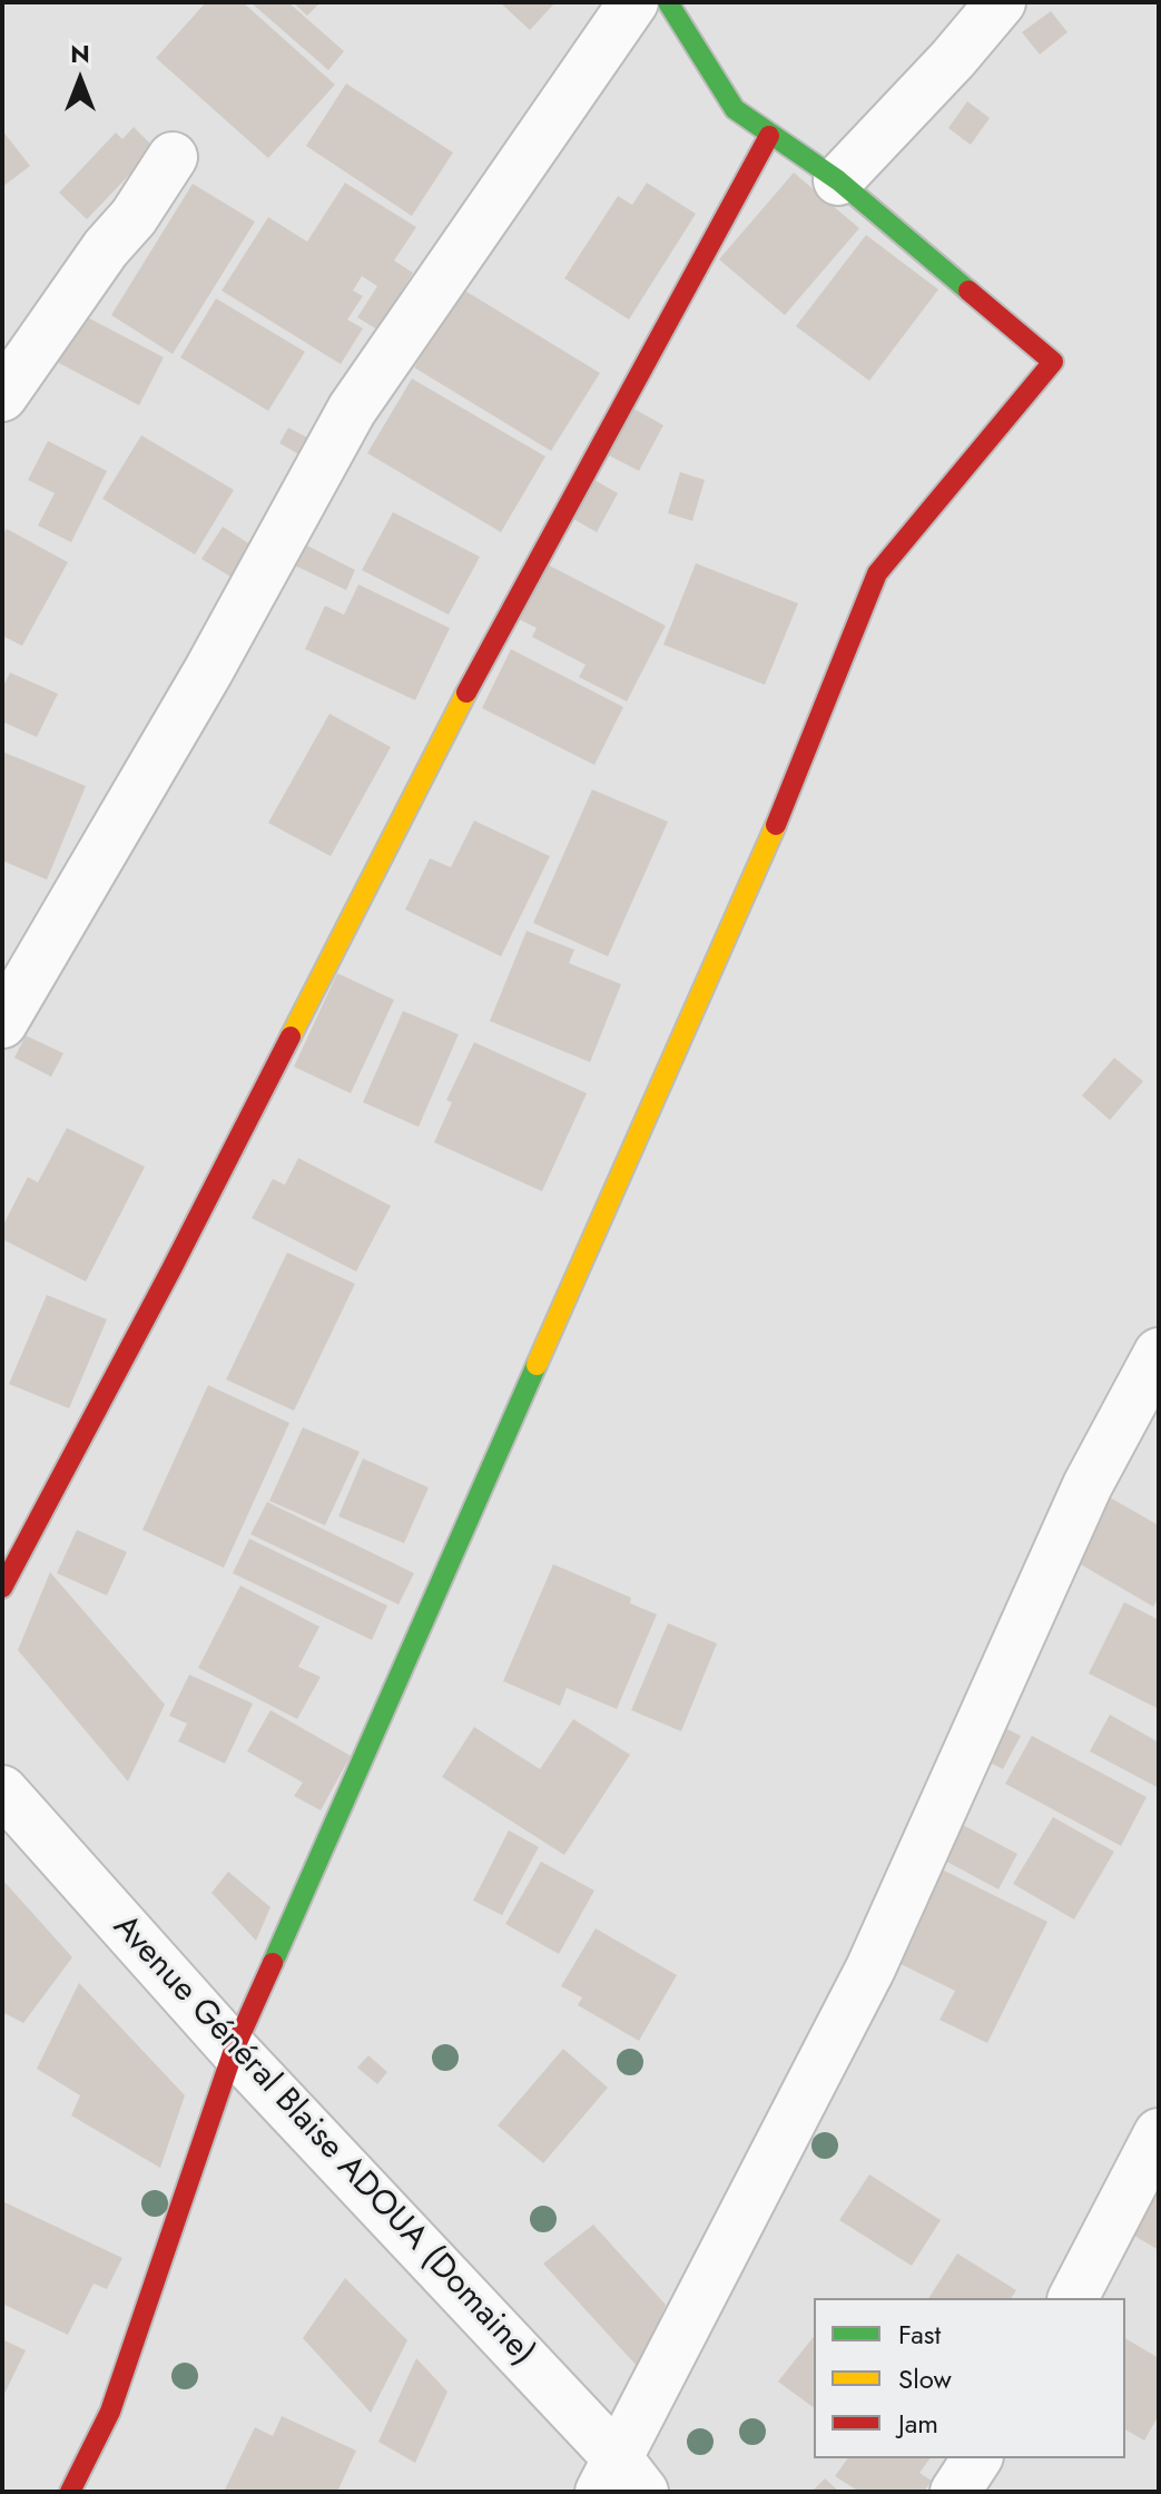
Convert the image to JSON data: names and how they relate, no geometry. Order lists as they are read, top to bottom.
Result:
{
  "streets": {
    "street": ["Avenue Général Blaise ADOUA (Domaine)"]
  },
  "legend": ["Fast", "Slow", "Jam"],
  "north": "top"
}
